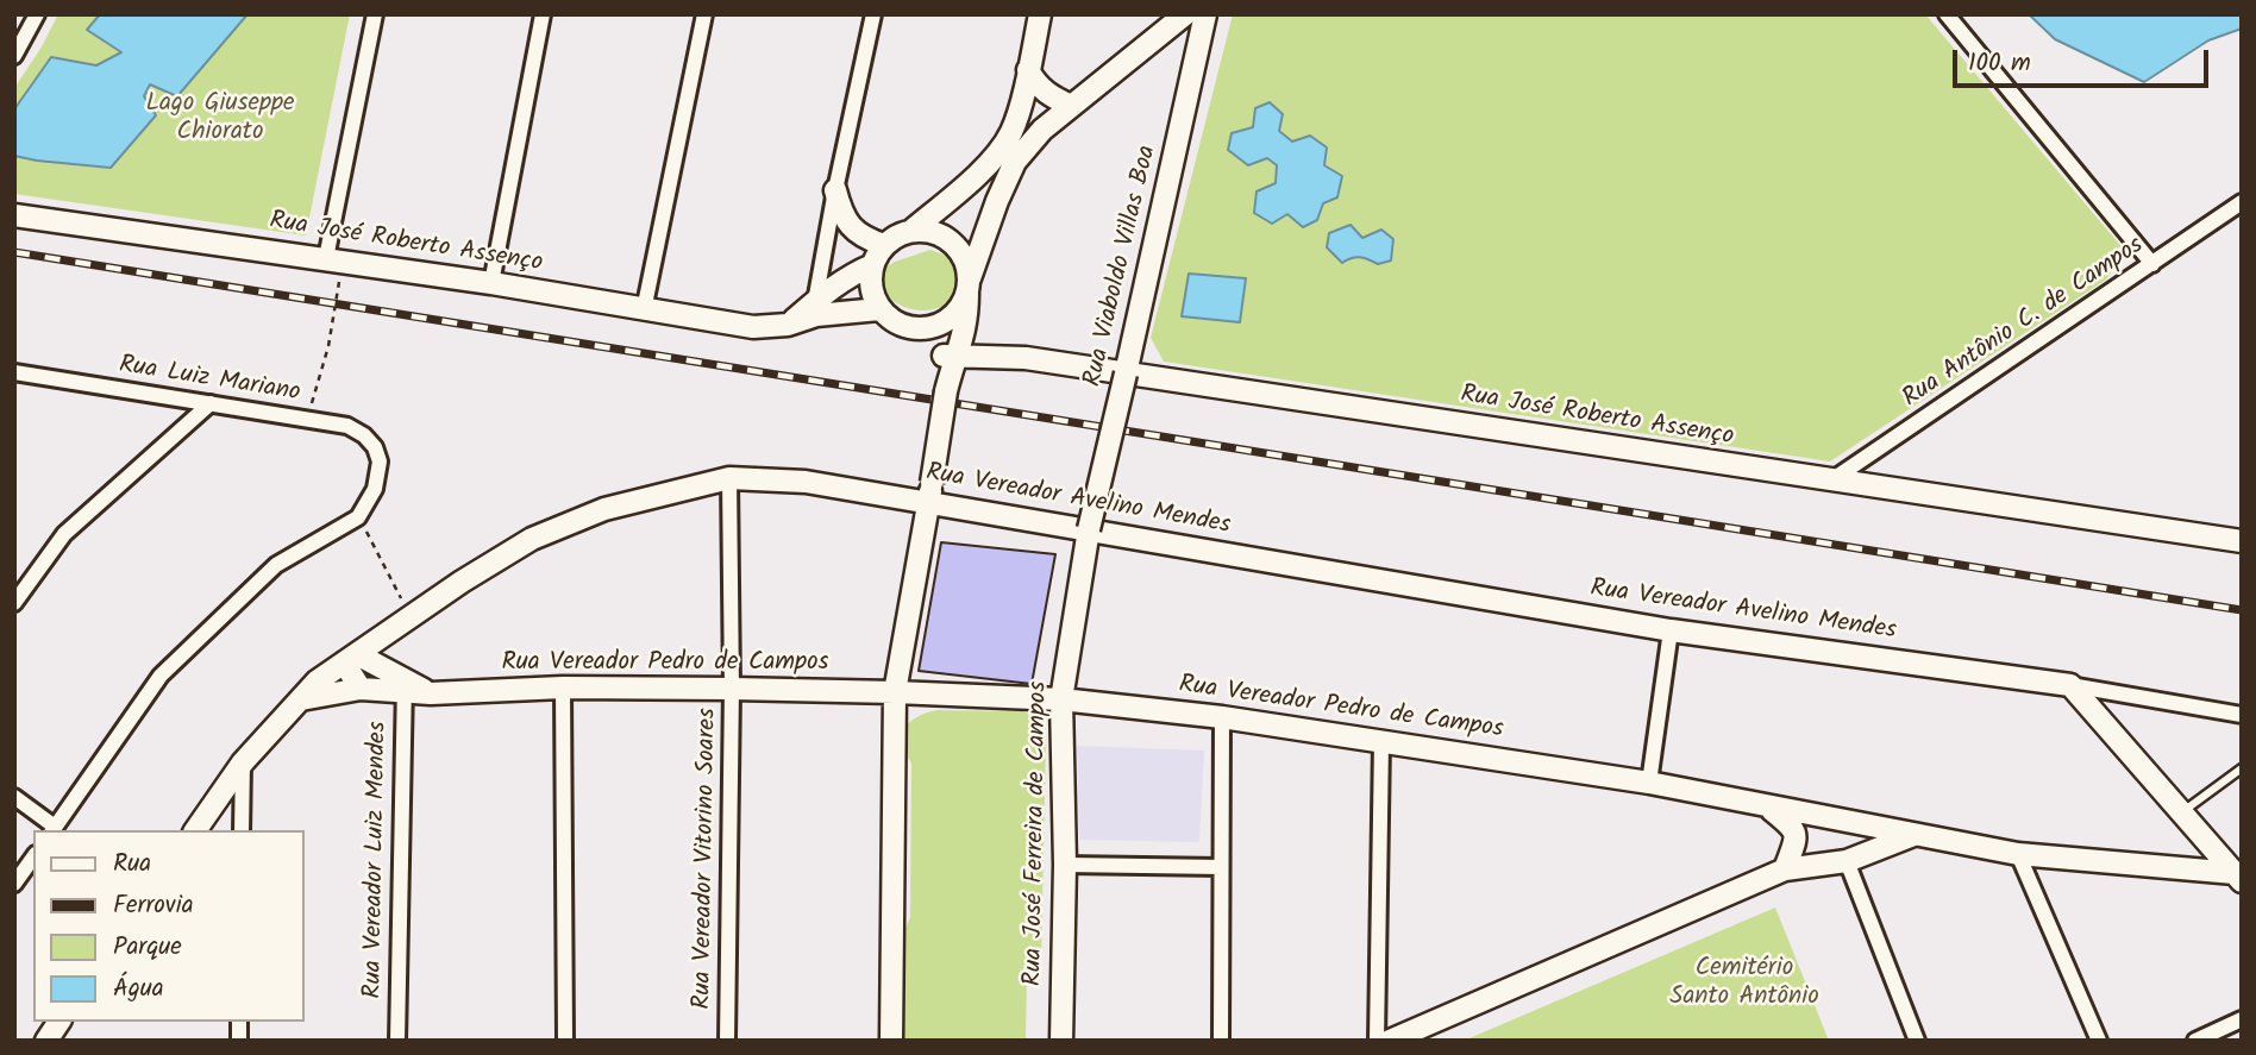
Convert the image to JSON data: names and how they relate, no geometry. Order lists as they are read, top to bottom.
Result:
{
  "streets": {
    "main road": [
      "Rua José Roberto Assenço",
      "Rua Viaboldo Villas Boa",
      "Rua Vereador Avelino Mendes",
      "Rua Vereador Pedro de Campos",
      "Rua José Ferreira de Campos"
    ],
    "street": [
      "Rua Antônio C. de Campos",
      "Rua Luiz Mariano",
      "Rua Vereador Vitorino Soares",
      "Rua Vereador Luiz Mendes"
    ]
  },
  "crossings": [
    ["Rua José Roberto Assenço", "Rua Viaboldo Villas Boa"],
    ["Rua José Roberto Assenço", "Rua Antônio C. de Campos"],
    ["Rua Viaboldo Villas Boa", "Rua Vereador Avelino Mendes"],
    ["Rua Viaboldo Villas Boa", "Rua José Ferreira de Campos"],
    ["Rua Vereador Avelino Mendes", "Rua Vereador Pedro de Campos"],
    ["Rua Vereador Avelino Mendes", "Rua José Ferreira de Campos"],
    ["Rua Vereador Avelino Mendes", "Rua Vereador Vitorino Soares"],
    ["Rua Vereador Pedro de Campos", "Rua José Ferreira de Campos"],
    ["Rua Vereador Pedro de Campos", "Rua Vereador Vitorino Soares"],
    ["Rua Vereador Pedro de Campos", "Rua Vereador Luiz Mendes"]
  ],
  "parks": ["Lago Giuseppe Chiorato", "Cemitério Santo Antônio"],
  "legend": [
    "Rua",
    "Ferrovia",
    "Parque",
    "Água"
  ],
  "scale_bar": "100 m"
}
